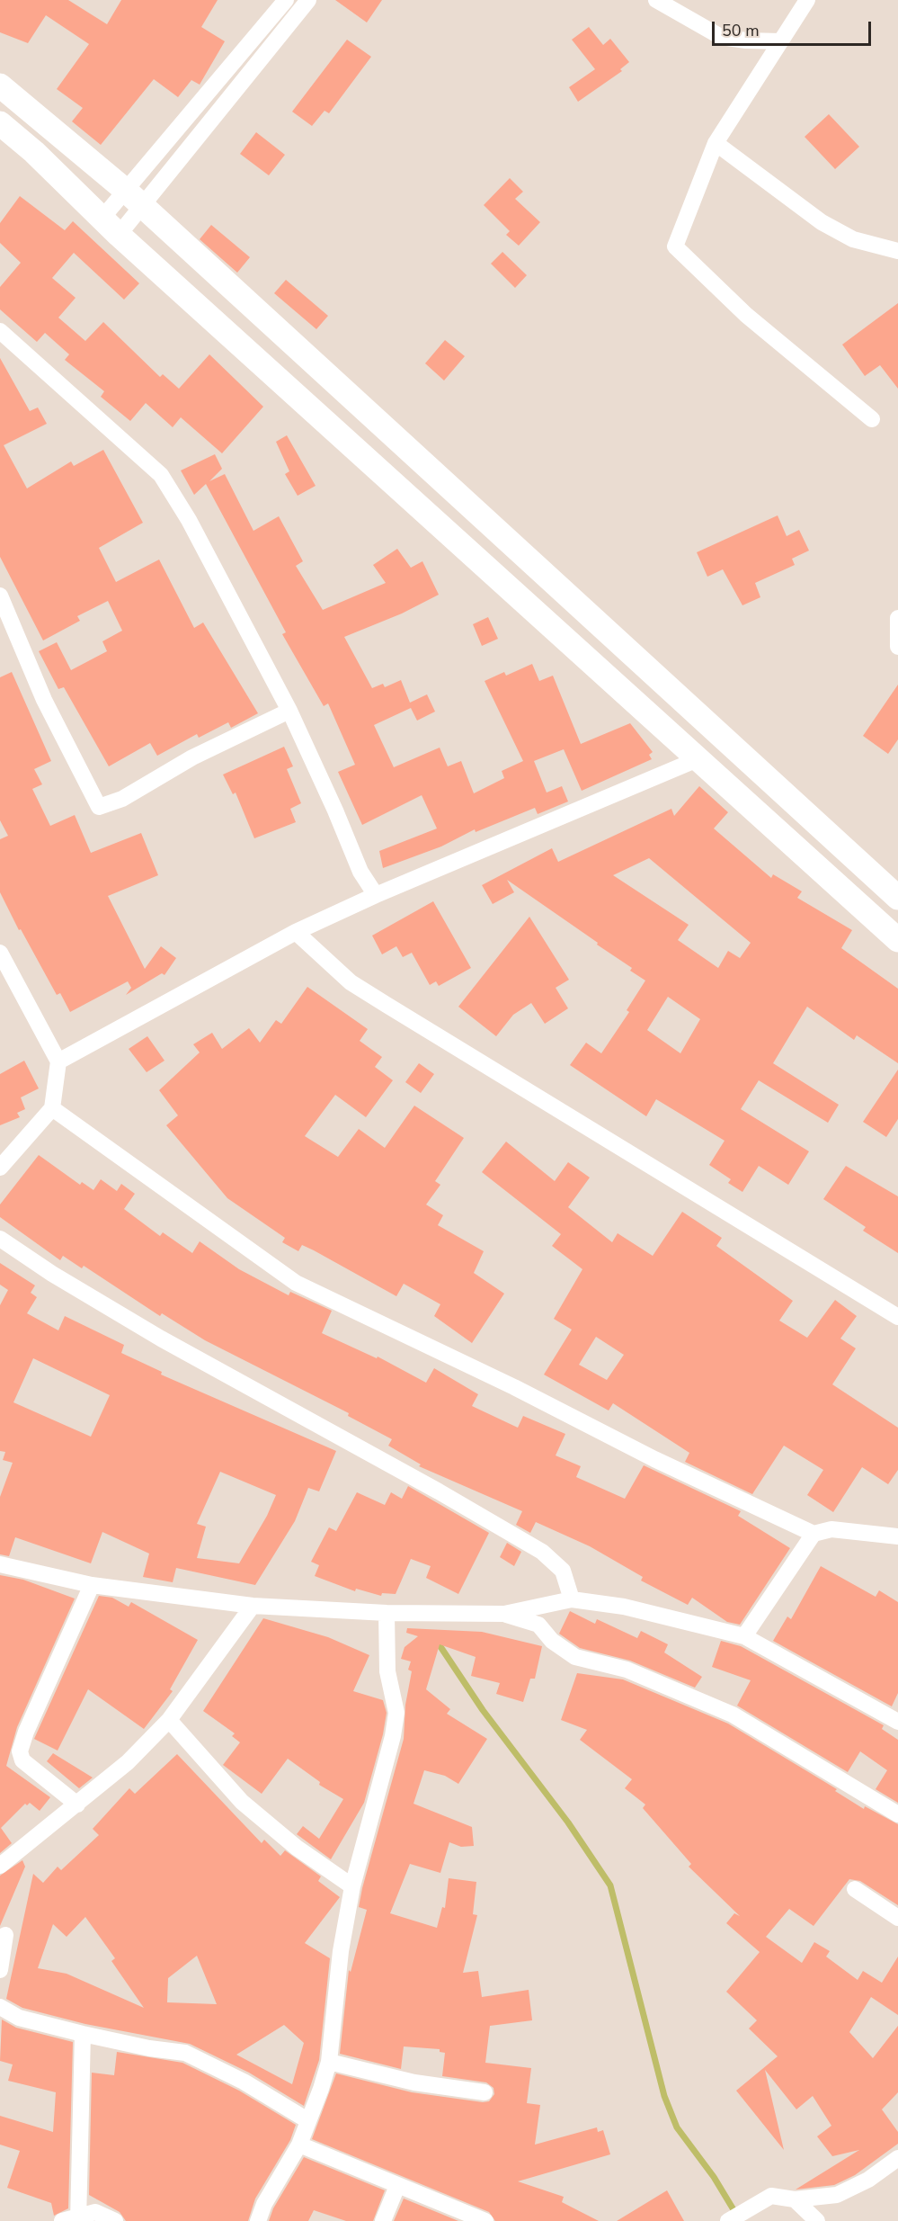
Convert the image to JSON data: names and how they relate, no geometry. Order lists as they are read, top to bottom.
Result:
{
  "scale_bar": "50 m"
}
